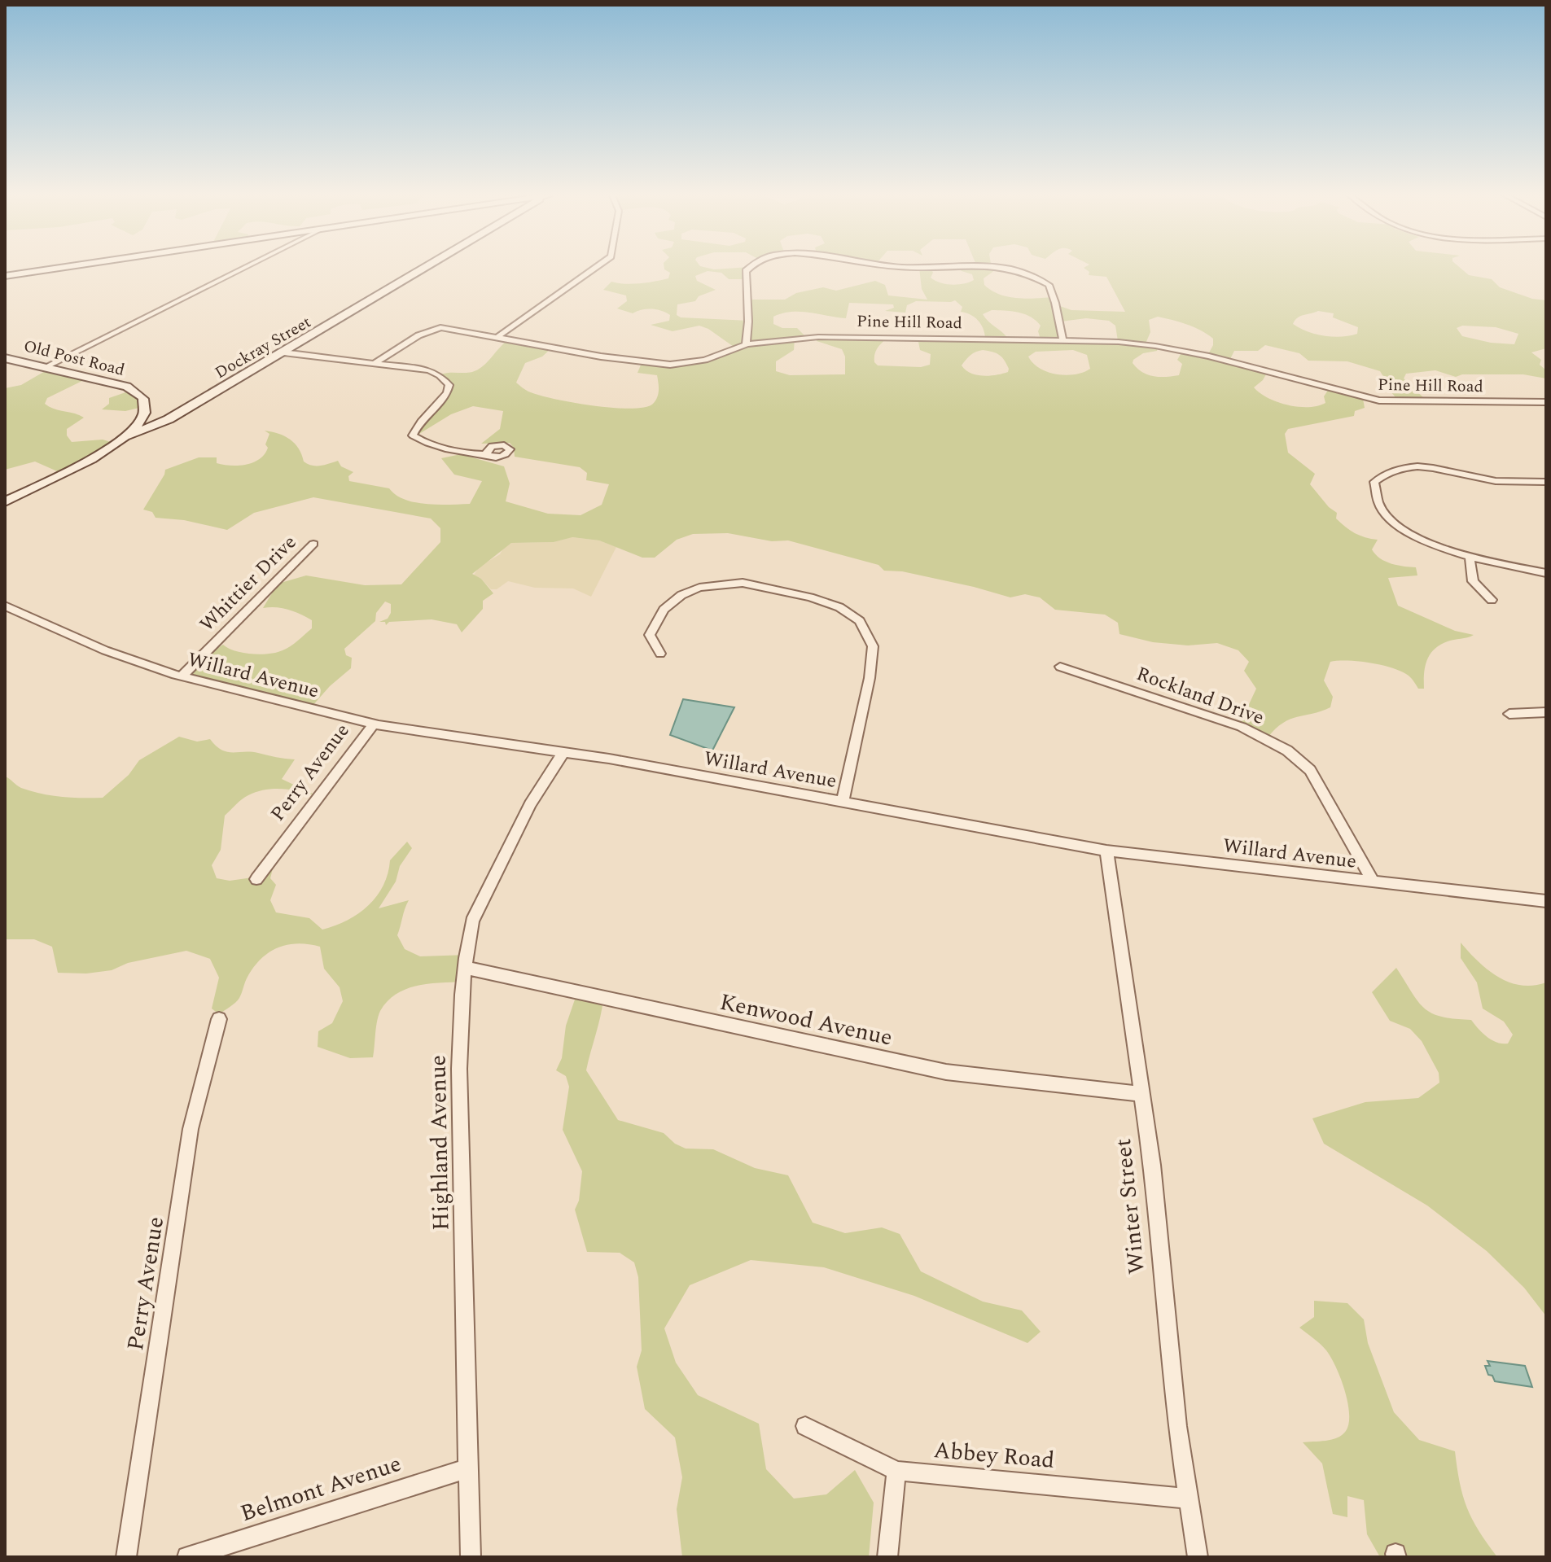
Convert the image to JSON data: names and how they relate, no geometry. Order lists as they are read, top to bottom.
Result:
{
  "streets": {
    "street": [
      "Pine Hill Road",
      "Dockray Street",
      "Old Post Road",
      "Whittier Drive",
      "Willard Avenue",
      "Rockland Drive",
      "Perry Avenue",
      "Kenwood Avenue",
      "Highland Avenue",
      "Winter Street",
      "Abbey Road",
      "Belmont Avenue"
    ]
  },
  "crossings": [
    ["Dockray Street", "Old Post Road"],
    ["Whittier Drive", "Willard Avenue"],
    ["Willard Avenue", "Rockland Drive"],
    ["Willard Avenue", "Perry Avenue"],
    ["Willard Avenue", "Highland Avenue"],
    ["Willard Avenue", "Winter Street"],
    ["Kenwood Avenue", "Highland Avenue"],
    ["Kenwood Avenue", "Winter Street"],
    ["Highland Avenue", "Belmont Avenue"],
    ["Winter Street", "Abbey Road"]
  ]
}
